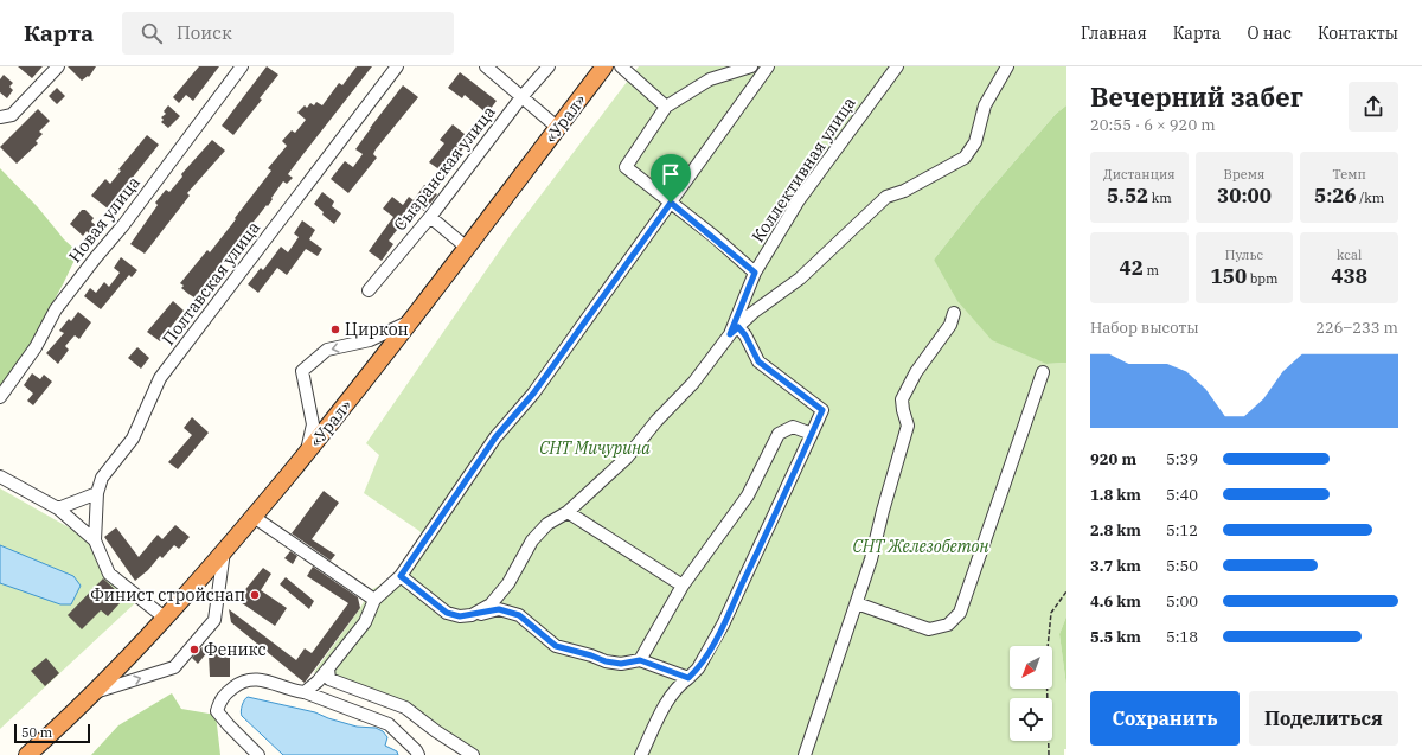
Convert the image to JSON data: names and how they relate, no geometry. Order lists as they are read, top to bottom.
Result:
{
  "streets": {
    "highway": ["«Урал»"],
    "street": [
      "Сызранская улица",
      "Коллективная улица",
      "Новая улица",
      "Полтавская улица"
    ]
  },
  "parks": ["СНТ Мичурина", "СНТ Железобетон"],
  "places": ["Циркон", "Финист стройснап", "Феникс"],
  "scale_bar": "50 m",
  "north": "bottom left",
  "page": {
    "header": "Карта",
    "search": "Поиск",
    "nav": [
      "Главная",
      "Карта",
      "О нас",
      "Контакты"
    ],
    "heading": ["Вечерний забег", "20:55 · 6 × 920 m"],
    "stats": [
      ["Дистанция", "5.52 km"],
      ["Время", "30:00"],
      ["Темп", "5:26 /km"],
      ["42 m"],
      ["Пульс", "150 bpm"],
      ["kcal", "438"]
    ],
    "chart": ["Набор высоты", "226–233 m"],
    "list": [
      {
        "name": "920 m",
        "note": "5:39"
      },
      {
        "name": "1.8 km",
        "note": "5:40"
      },
      {
        "name": "2.8 km",
        "note": "5:12"
      },
      {
        "name": "3.7 km",
        "note": "5:50"
      },
      {
        "name": "4.6 km",
        "note": "5:00"
      },
      {
        "name": "5.5 km",
        "note": "5:18"
      }
    ],
    "buttons": ["Сохранить", "Поделиться"],
    "scale": "50 m"
  }
}
